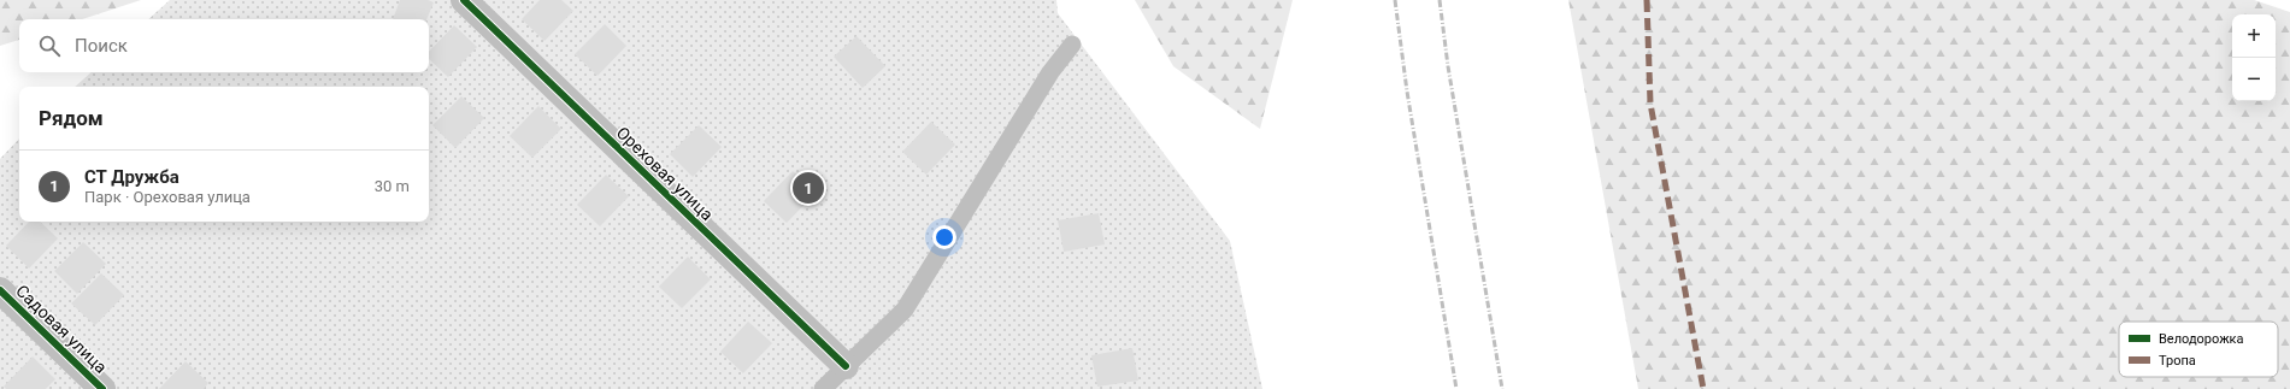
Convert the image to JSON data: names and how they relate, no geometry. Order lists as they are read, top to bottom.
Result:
{
  "streets": {
    "street": ["Ореховая улица", "Садовая улица"]
  },
  "legend": ["Велодорожка", "Тропа"],
  "page": {
    "map_buttons": ["+", "−"],
    "search": "Поиск",
    "heading": "Рядом",
    "list": [
      {
        "mark": "1",
        "name": "СТ Дружба",
        "note": "Парк · Ореховая улица",
        "value": "30 m"
      }
    ],
    "pins": "1"
  }
}
